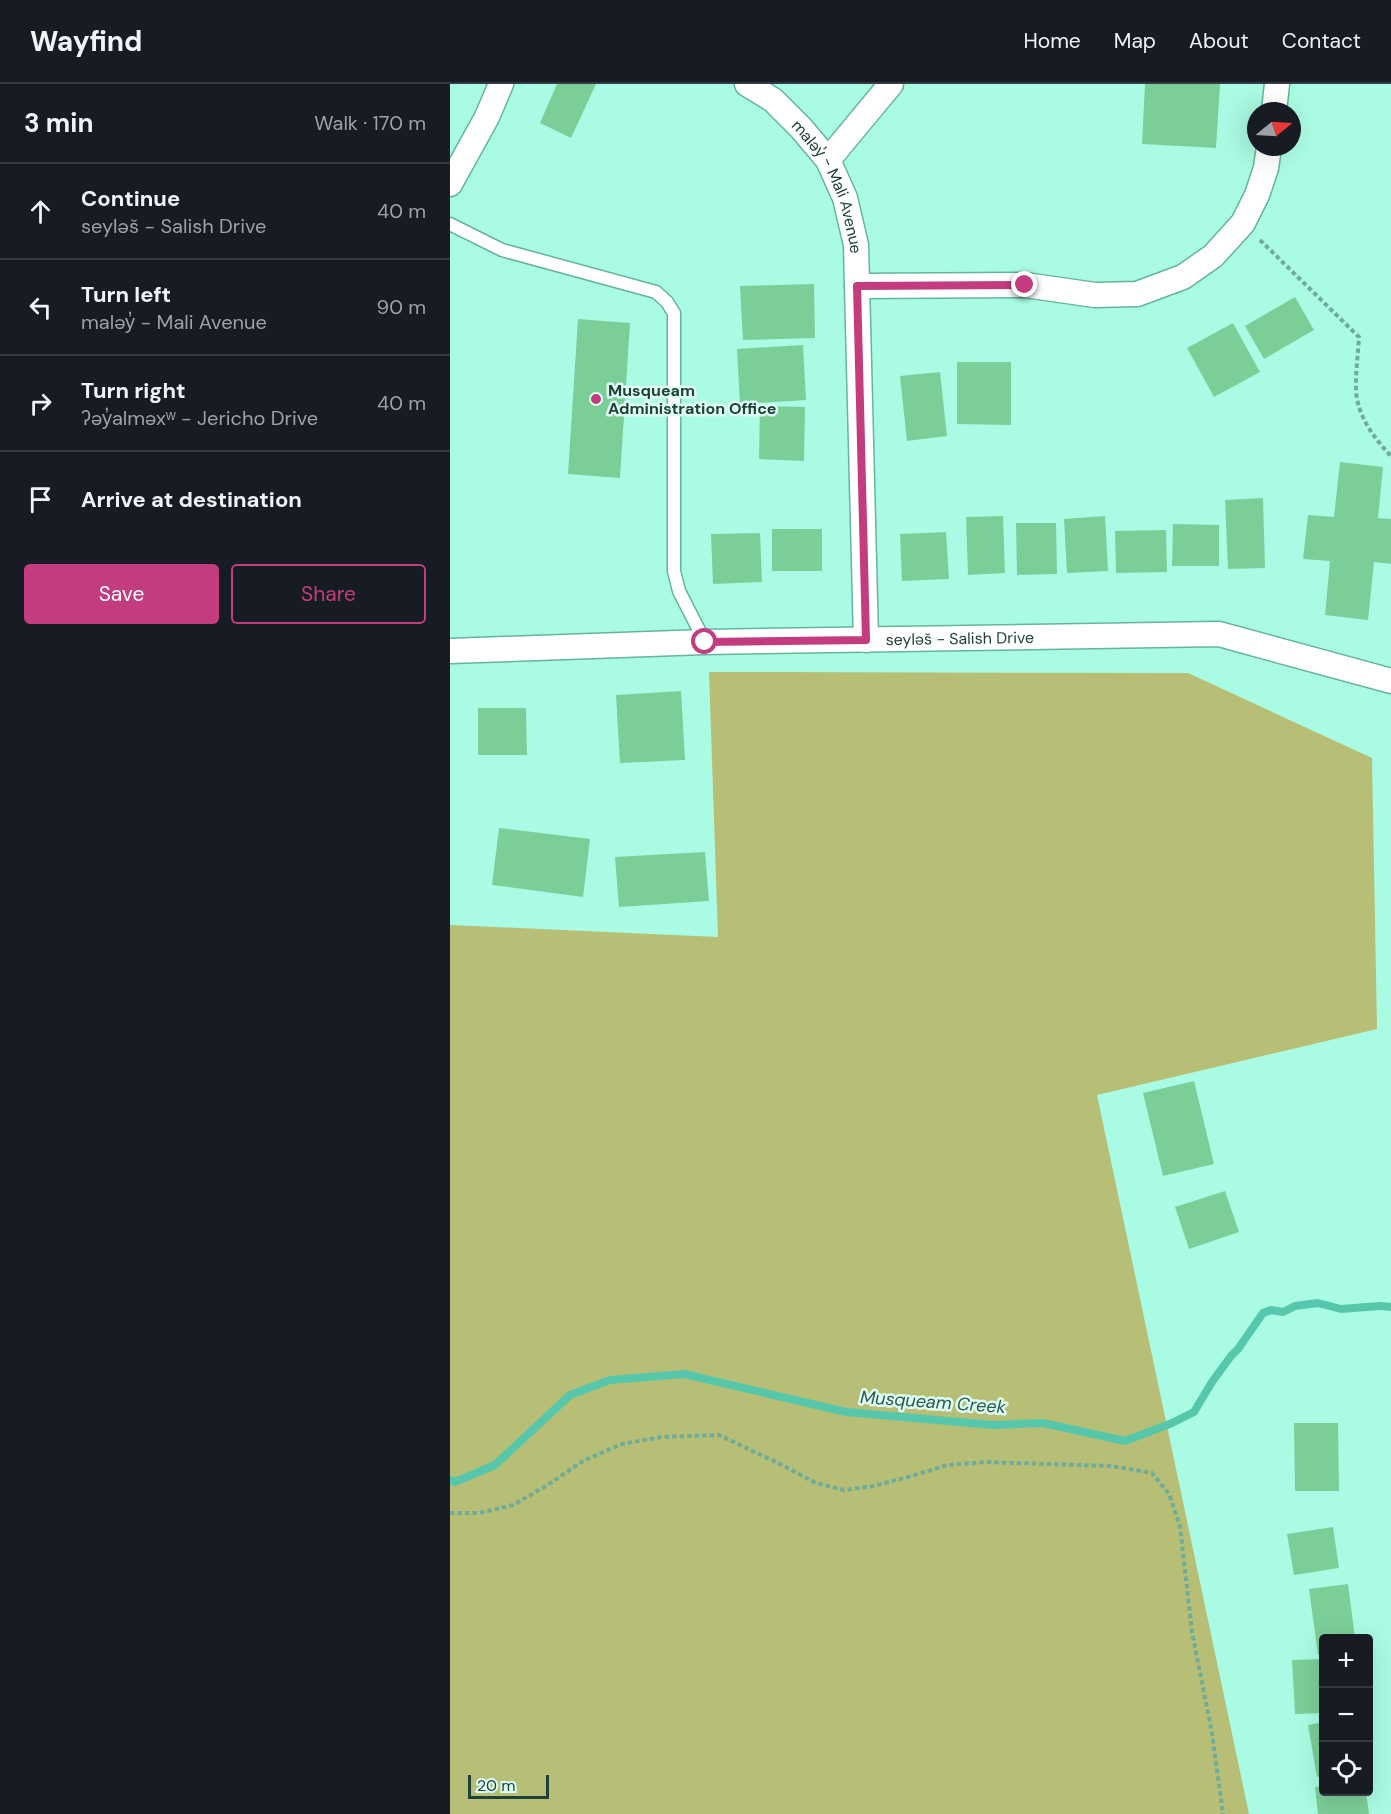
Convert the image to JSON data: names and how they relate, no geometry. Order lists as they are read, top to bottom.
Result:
{
  "streets": {
    "street": ["maləy̓ - Mali Avenue", "seyləš - Salish Drive"]
  },
  "crossings": [
    ["maləy̓ - Mali Avenue", "seyləš - Salish Drive"]
  ],
  "water": ["Musqueam Creek"],
  "places": ["Musqueam Administration Office"],
  "scale_bar": "20 m",
  "north": "right",
  "page": {
    "header": "Wayfind",
    "nav": [
      "Home",
      "Map",
      "About",
      "Contact"
    ],
    "heading": ["3 min", "Walk · 170 m"],
    "list": [
      ["Continue", "seyləš - Salish Drive", "40 m"],
      ["Turn left", "maləy̓ - Mali Avenue", "90 m"],
      ["Turn right", "ʔəy̓alməxʷ - Jericho Drive", "40 m"],
      "Arrive at destination"
    ],
    "buttons": ["Save", "Share"],
    "map_buttons": ["+", "−"],
    "scale": "20 m"
  }
}
